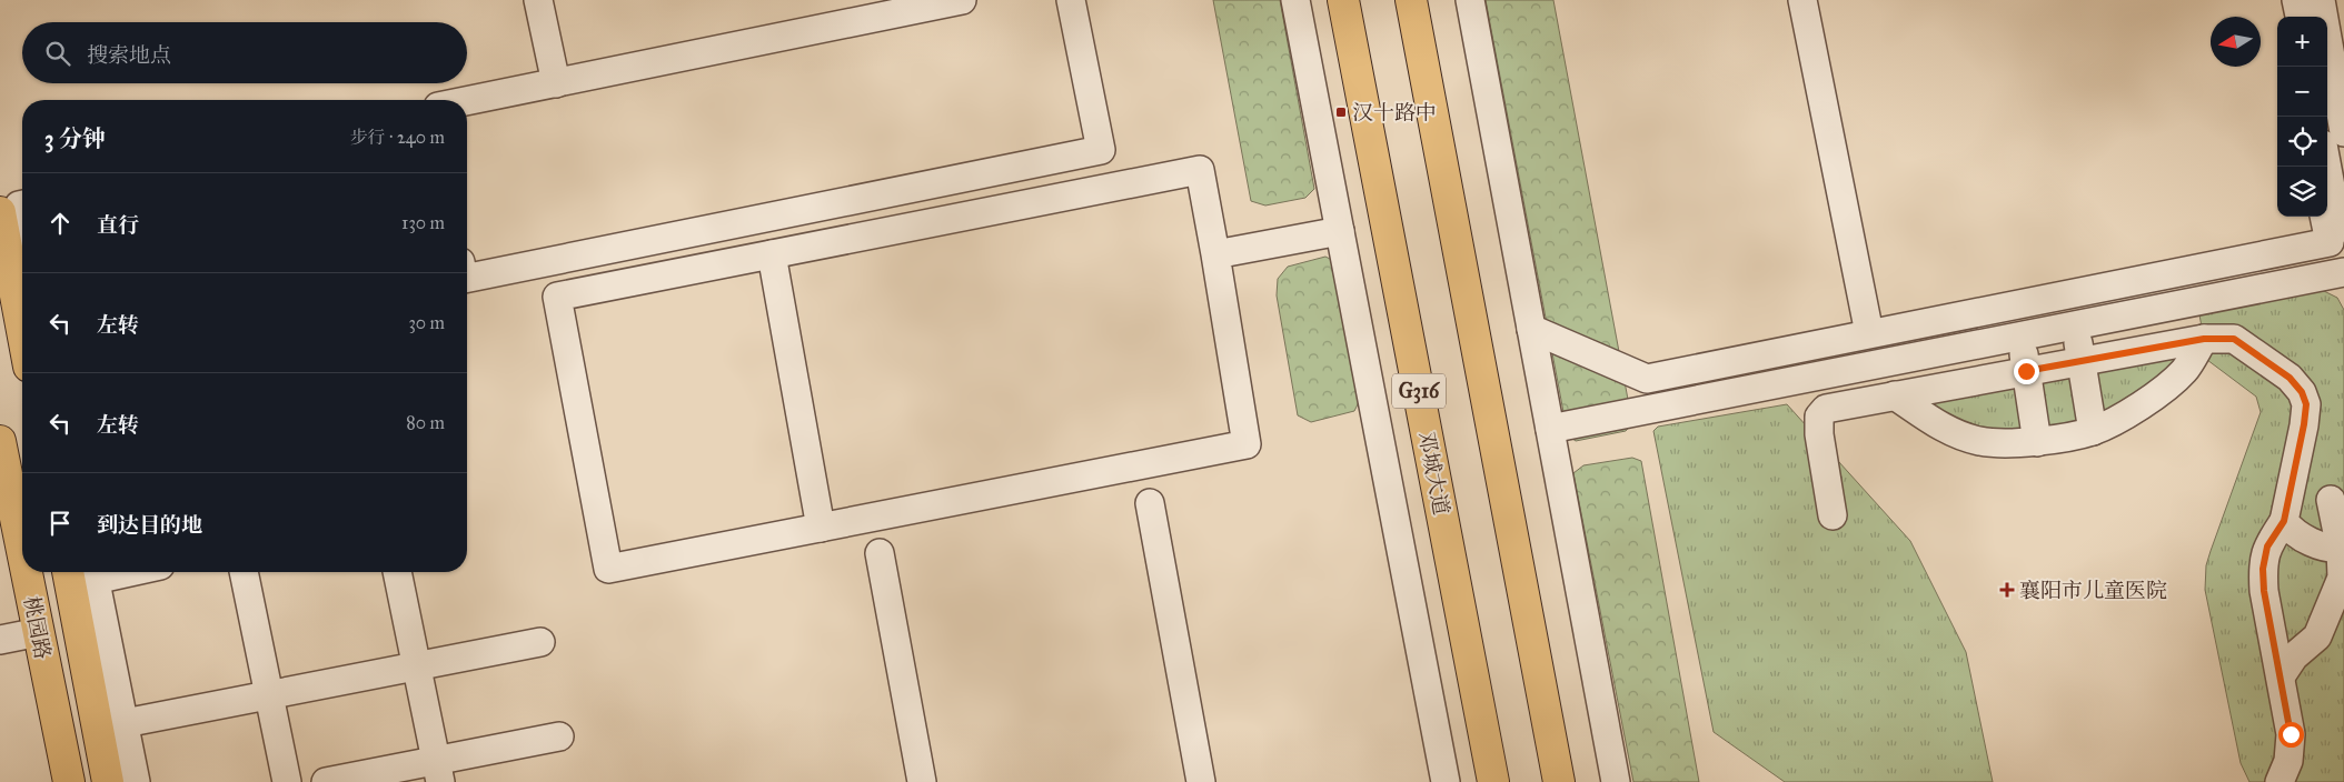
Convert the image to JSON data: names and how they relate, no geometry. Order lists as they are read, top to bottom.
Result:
{
  "streets": {
    "main road": ["G316", "邓城大道", "桃园路"]
  },
  "places": {
    "transit": ["汉十路中"],
    "health": ["襄阳市儿童医院"]
  },
  "north": "left",
  "page": {
    "map_buttons": ["+", "−"],
    "search": "搜索地点",
    "heading": ["3 分钟", "步行 · 240 m"],
    "list": [
      ["直行", "130 m"],
      ["左转", "30 m"],
      ["左转", "80 m"],
      "到达目的地"
    ]
  }
}
